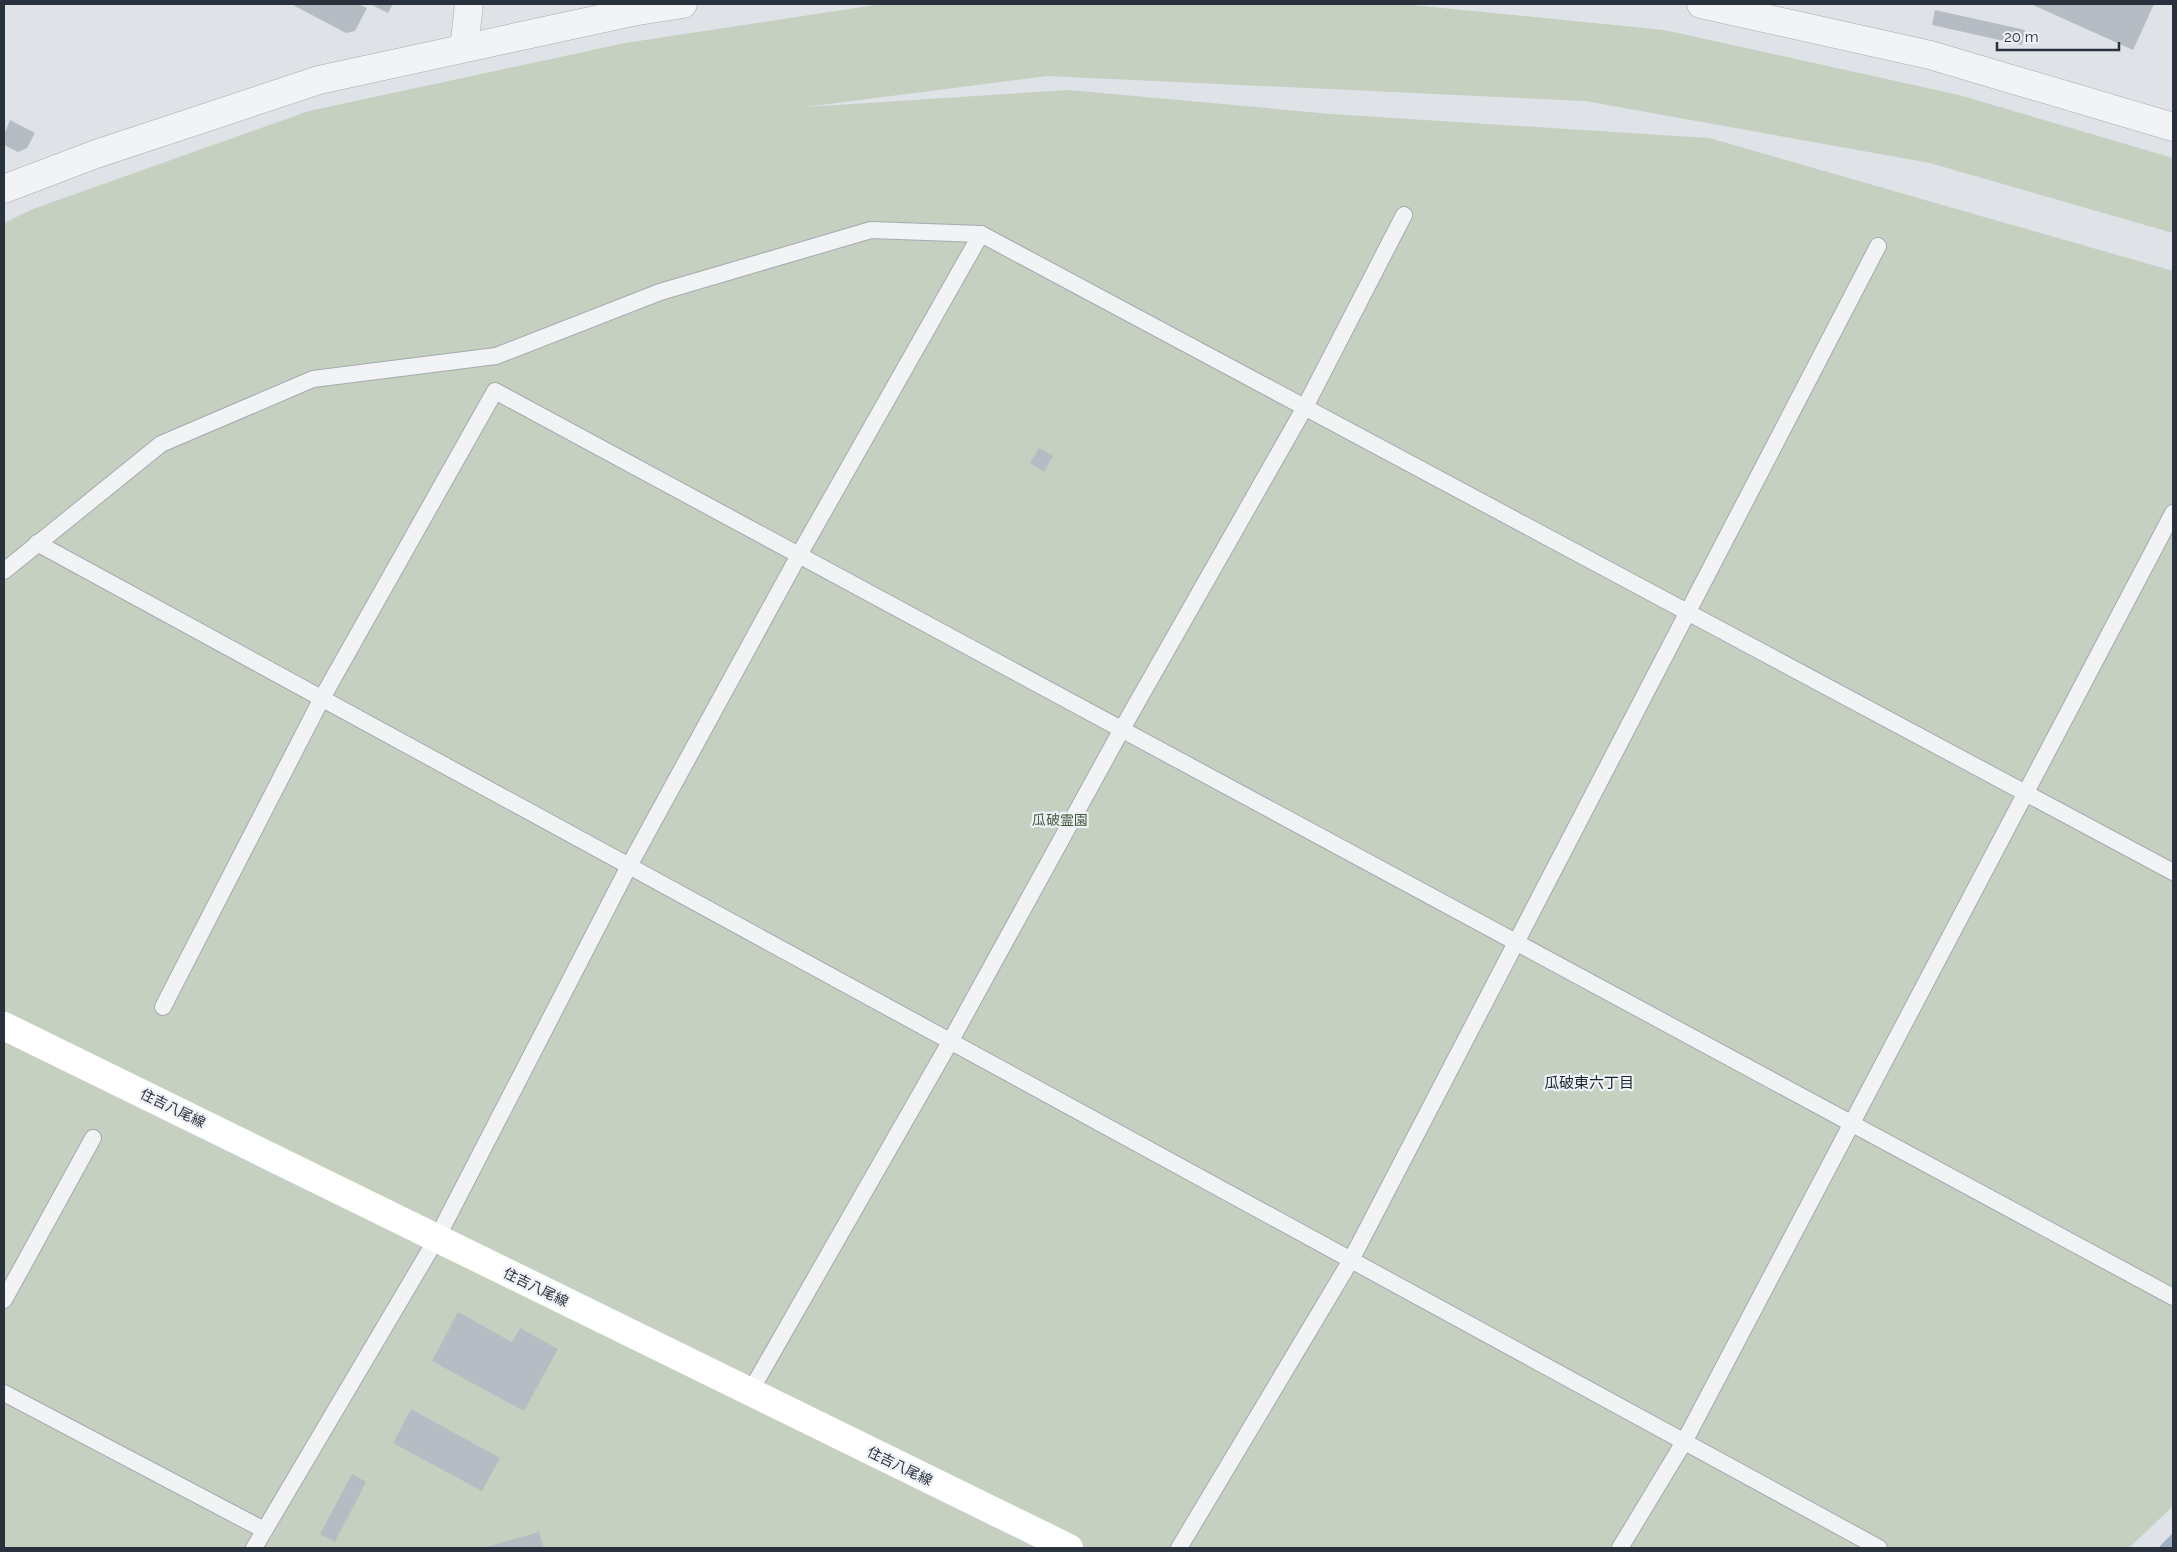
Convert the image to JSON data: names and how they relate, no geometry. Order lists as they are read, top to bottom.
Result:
{
  "streets": {
    "main road": ["住吉八尾線"]
  },
  "districts": ["瓜破東六丁目"],
  "parks": ["瓜破霊園"],
  "scale_bar": "20 m"
}
